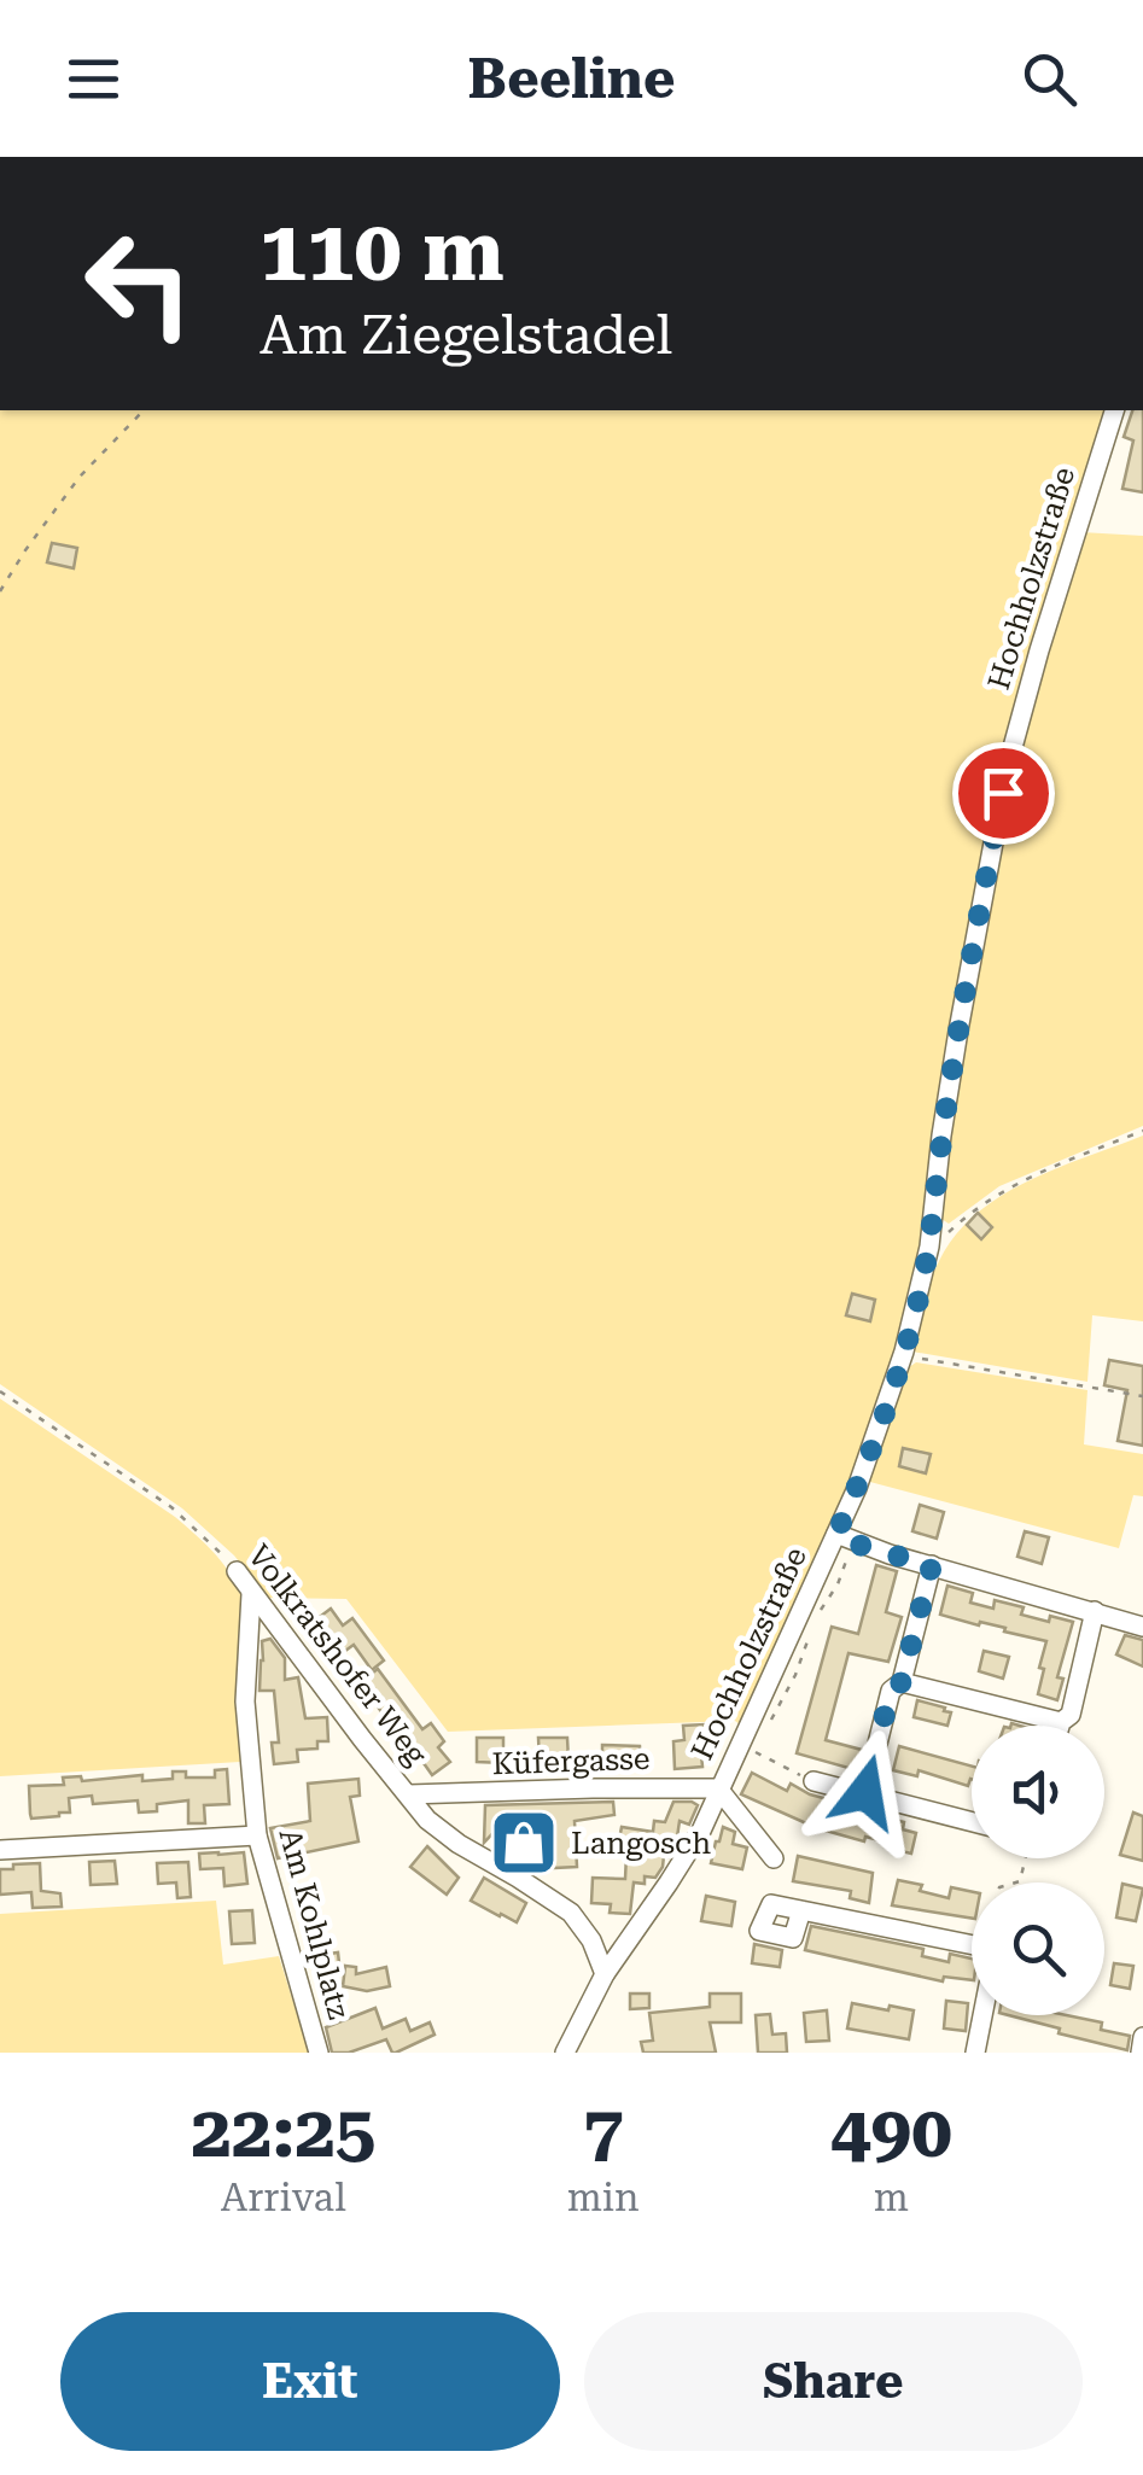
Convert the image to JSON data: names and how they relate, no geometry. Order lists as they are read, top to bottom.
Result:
{
  "streets": {
    "street": [
      "Hochholzstraße",
      "Volkratshofer Weg",
      "Küfergasse",
      "Am Kohlplatz"
    ]
  },
  "crossings": [
    ["Hochholzstraße", "Volkratshofer Weg"],
    ["Hochholzstraße", "Küfergasse"],
    ["Volkratshofer Weg", "Küfergasse"],
    ["Volkratshofer Weg", "Am Kohlplatz"]
  ],
  "places": {
    "shop": ["Langosch"]
  },
  "page": {
    "header": "Beeline",
    "turn": ["110 m", "Am Ziegelstadel"],
    "eta": [
      "22:25",
      "Arrival",
      "7",
      "min",
      "490",
      "m"
    ],
    "buttons": ["Exit", "Share"]
  }
}
